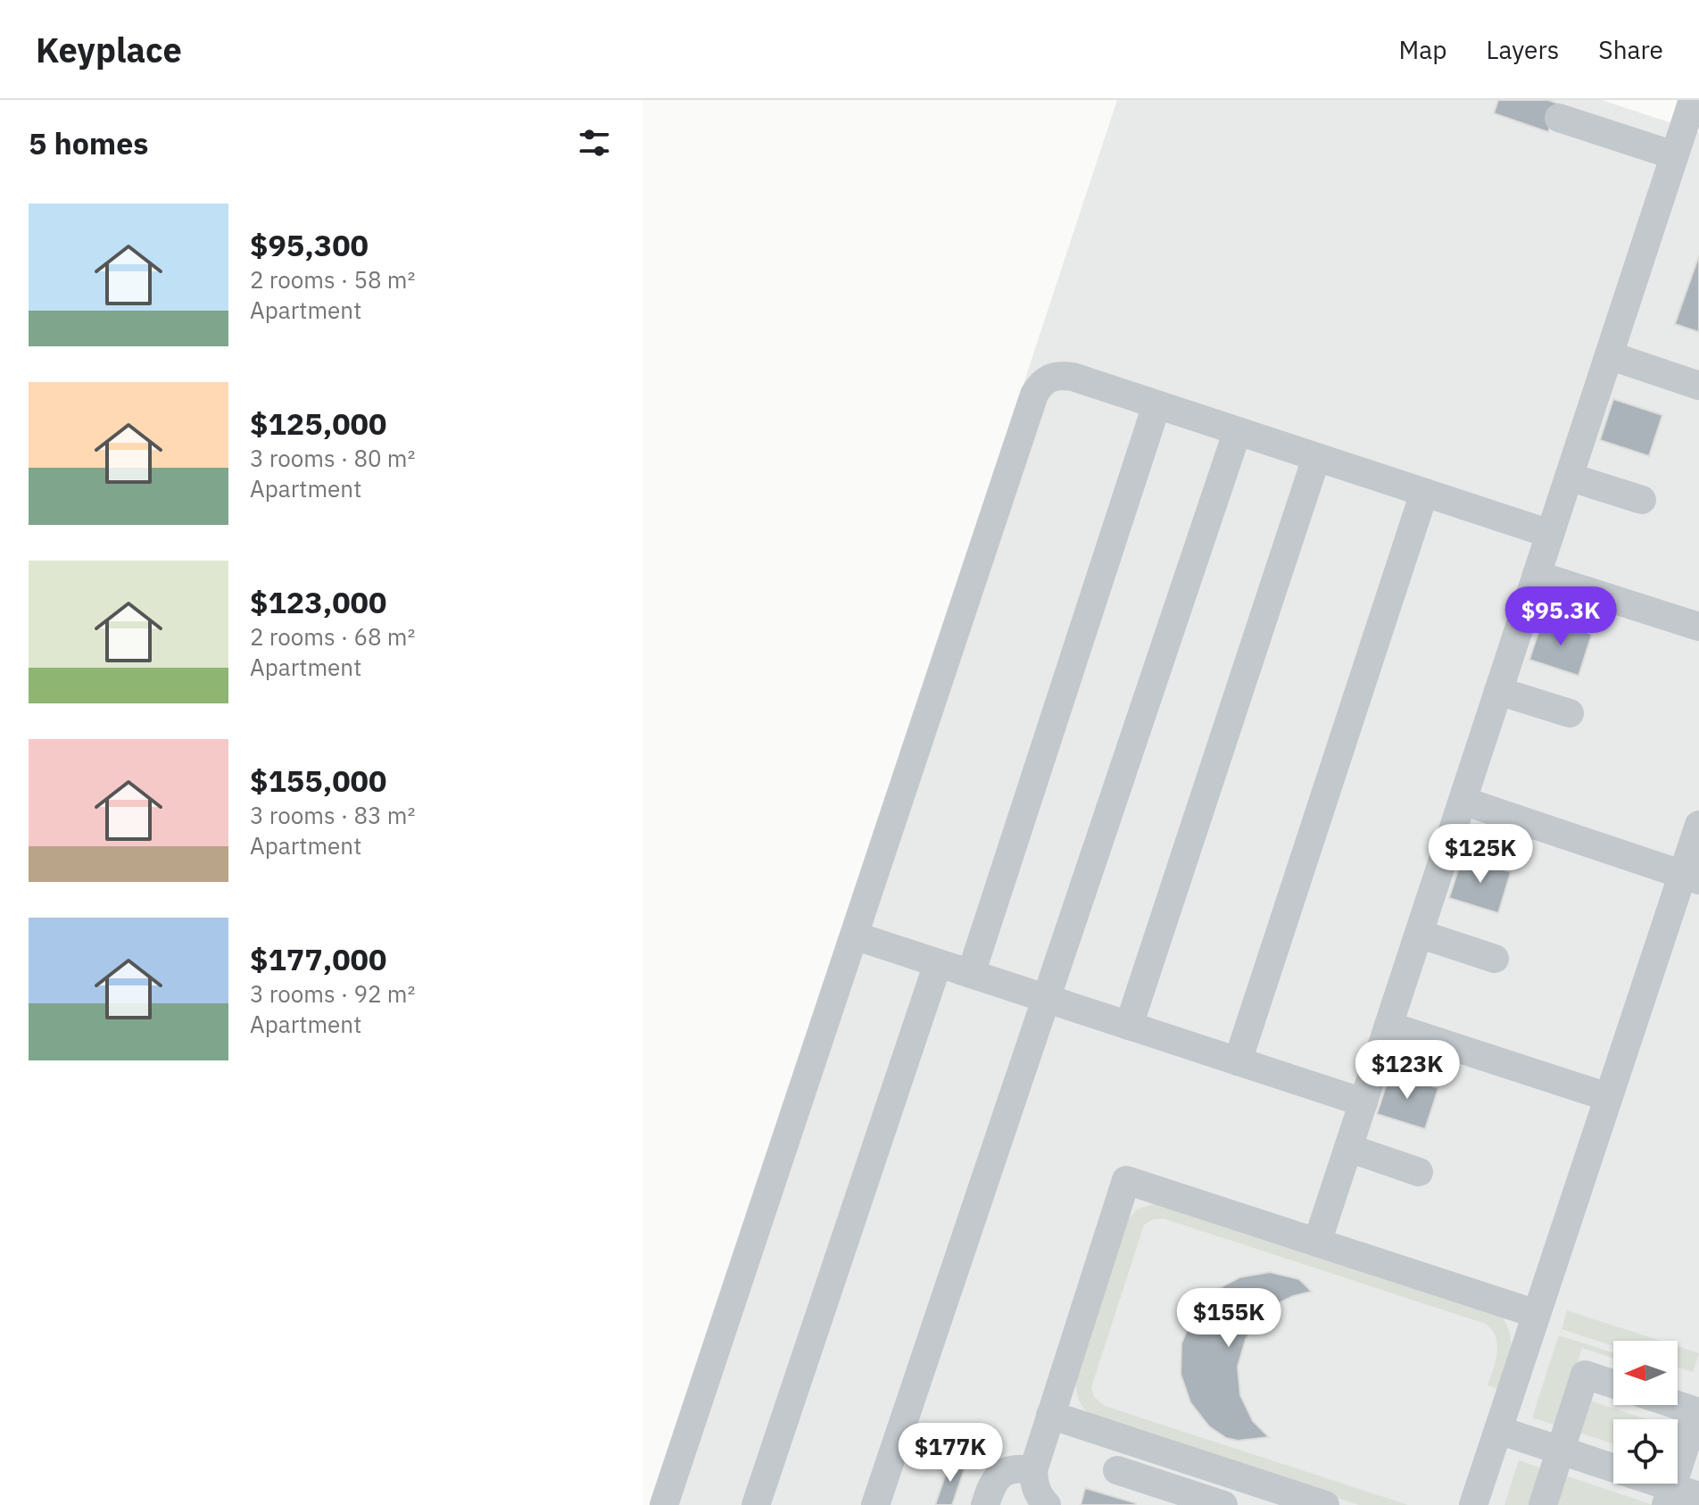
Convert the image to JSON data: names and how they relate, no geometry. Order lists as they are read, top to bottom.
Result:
{
  "north": "left",
  "page": {
    "header": "Keyplace",
    "nav": ["Map", "Layers", "Share"],
    "heading": "5 homes",
    "list": [
      {
        "name": "$95,300",
        "note": "2 rooms · 58 m² · Apartment"
      },
      {
        "name": "$125,000",
        "note": "3 rooms · 80 m² · Apartment"
      },
      {
        "name": "$123,000",
        "note": "2 rooms · 68 m² · Apartment"
      },
      {
        "name": "$155,000",
        "note": "3 rooms · 83 m² · Apartment"
      },
      {
        "name": "$177,000",
        "note": "3 rooms · 92 m² · Apartment"
      }
    ],
    "price": [
      "$95.3K",
      "$125K",
      "$123K",
      "$155K",
      "$177K"
    ]
  }
}
